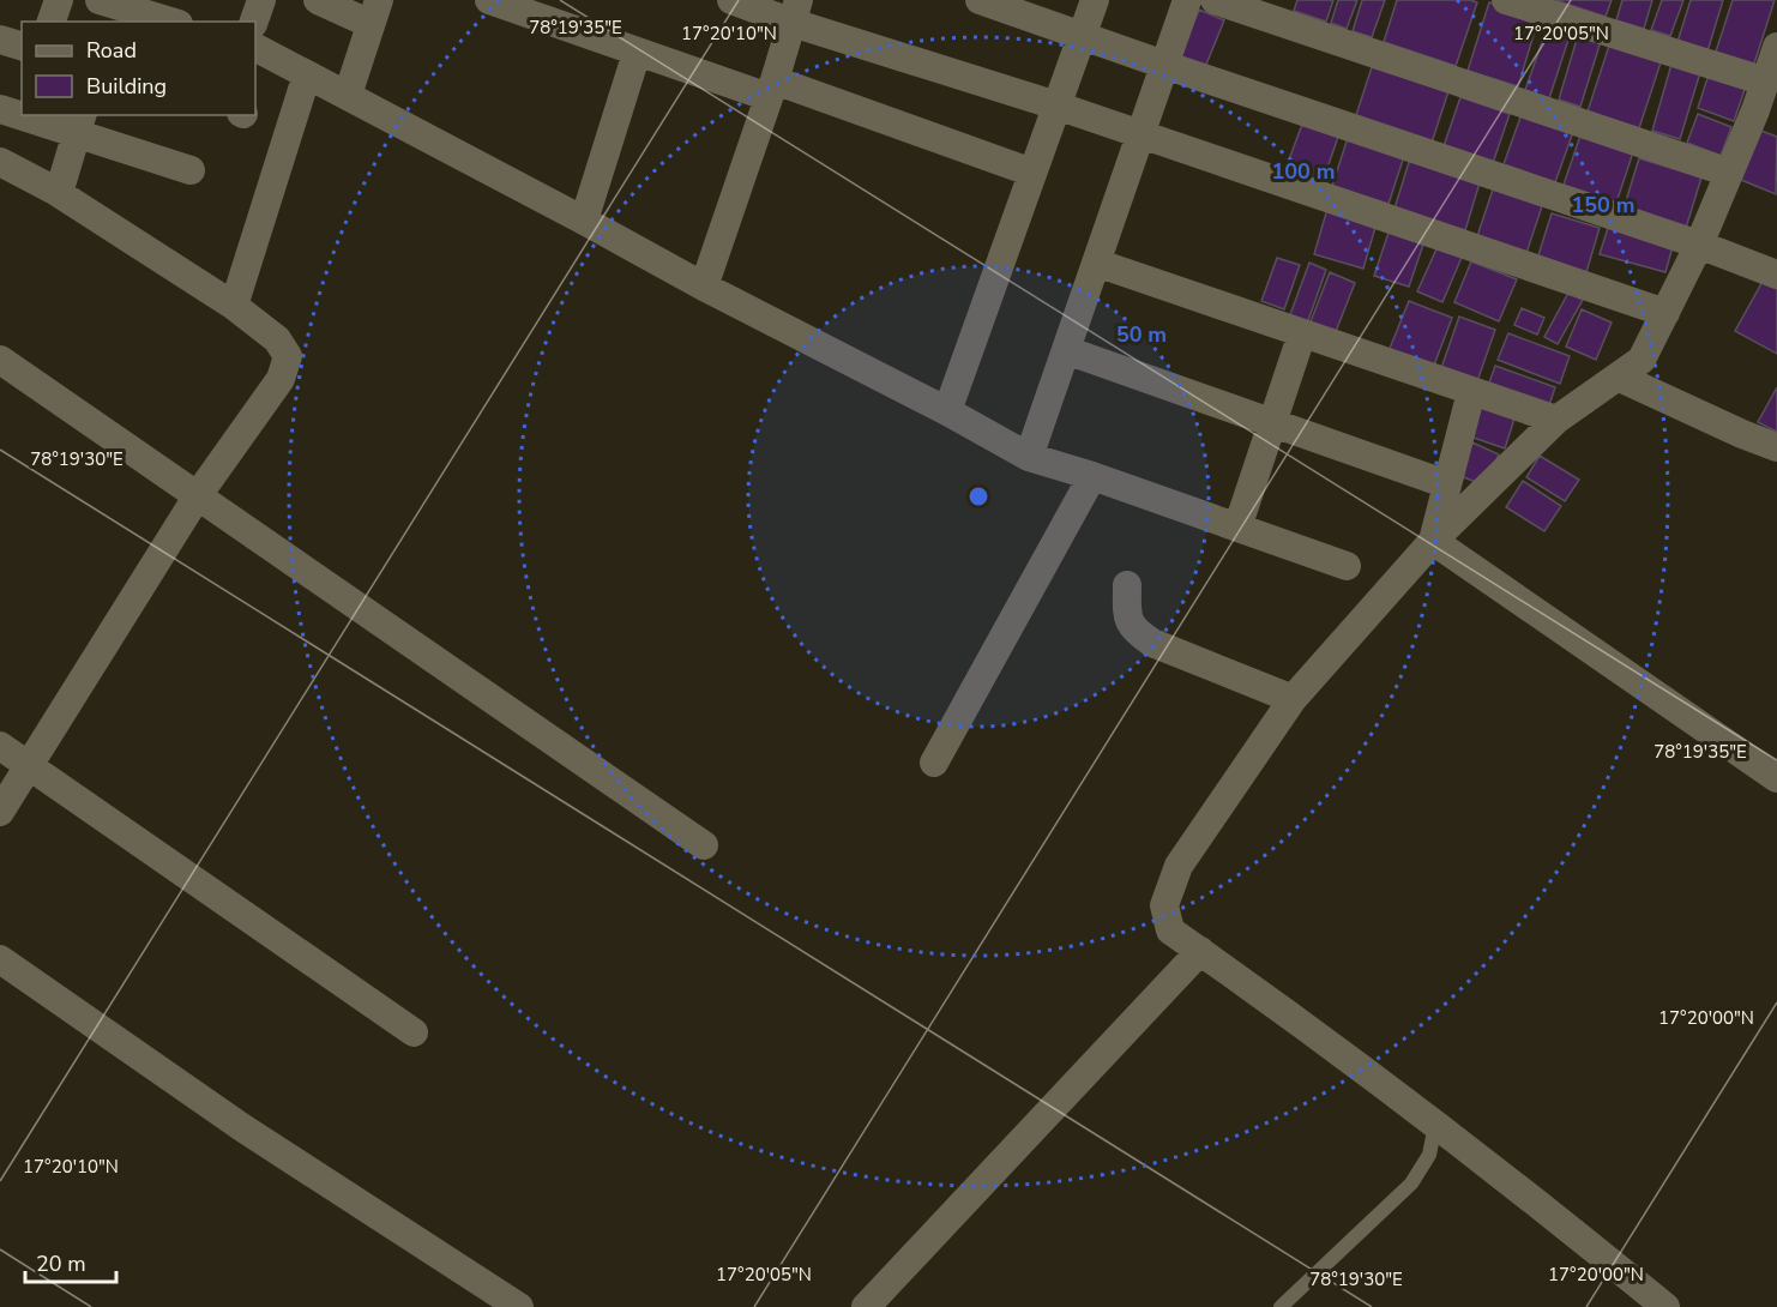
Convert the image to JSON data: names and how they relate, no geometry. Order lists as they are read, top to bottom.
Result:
{
  "legend": ["Road", "Building"],
  "scale_bar": "20 m",
  "coordinates": [
    "78°19'35\"E",
    "17°20'10\"N",
    "17°20'05\"N",
    "78°19'30\"E",
    "17°20'00\"N"
  ],
  "rings": ["100 m", "150 m", "50 m"]
}
